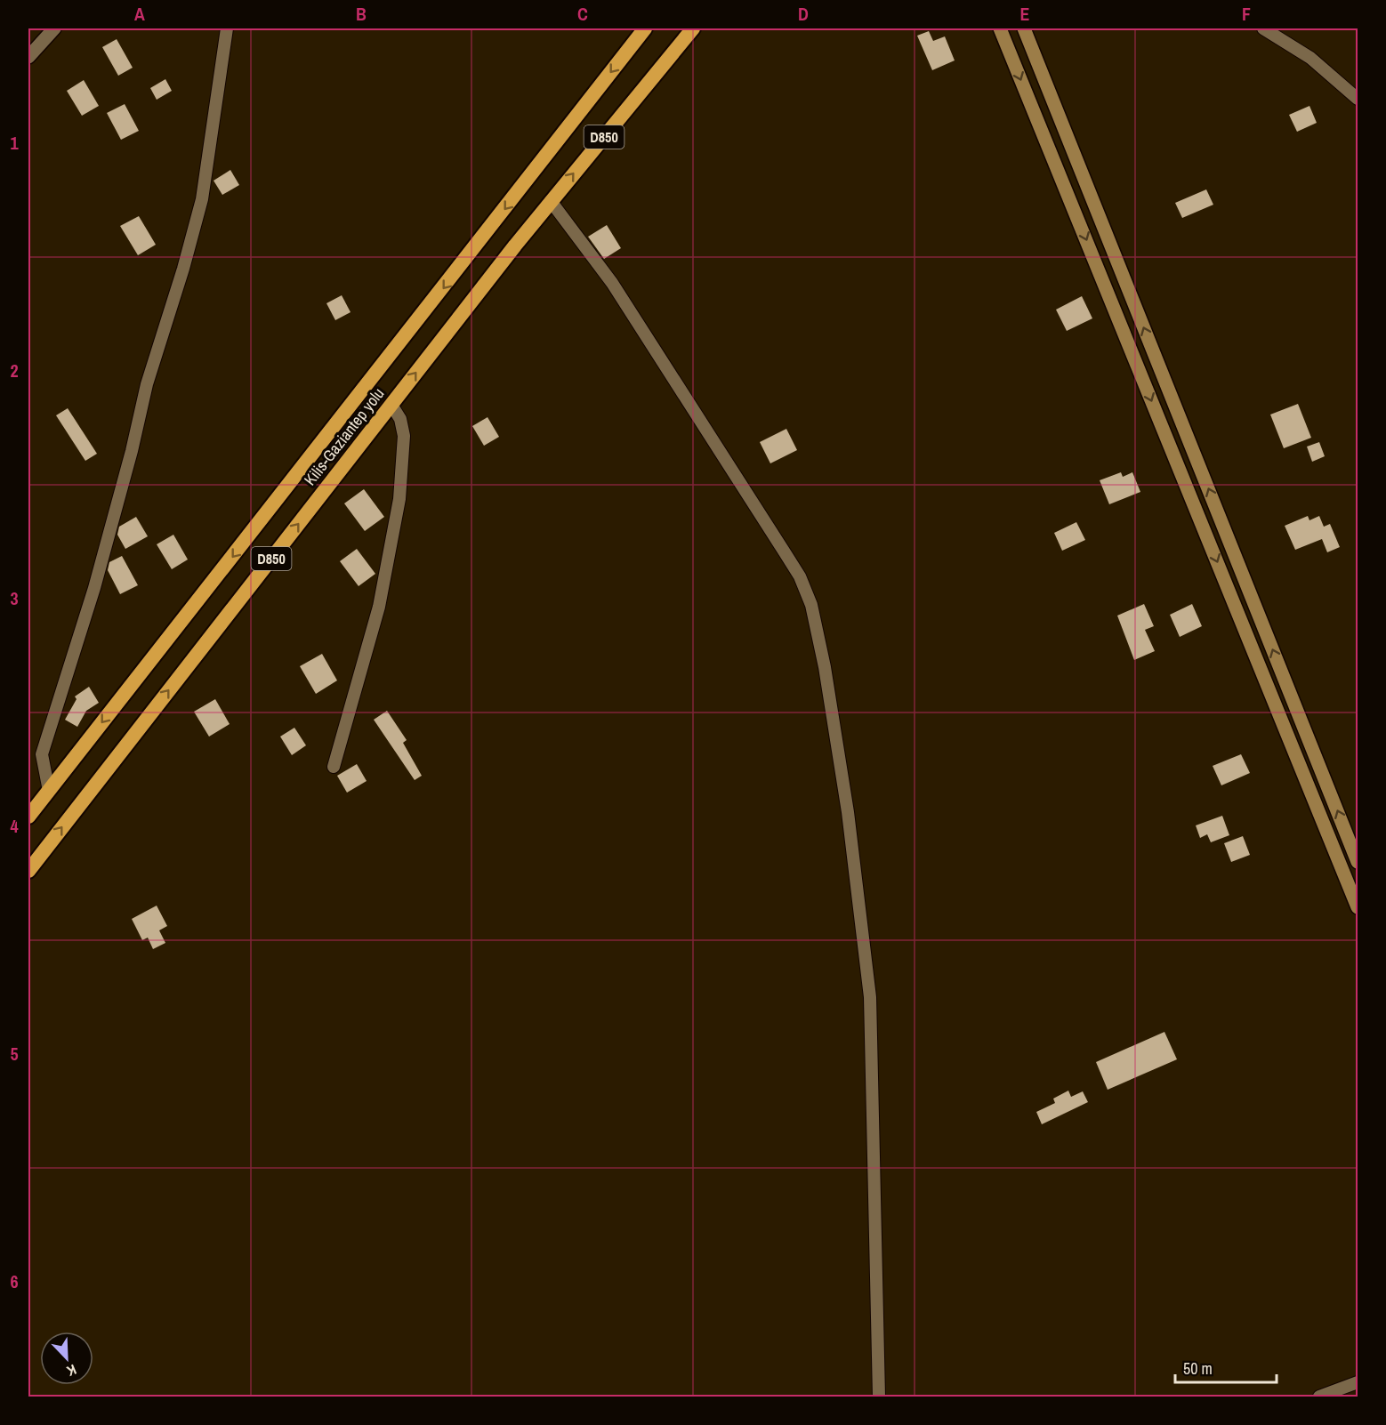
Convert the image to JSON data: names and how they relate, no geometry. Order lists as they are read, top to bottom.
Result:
{
  "streets": {
    "highway": ["D850", "Kilis-Gaziantep yolu"]
  },
  "scale_bar": "50 m",
  "north": "bottom right",
  "grid": {
    "columns": [
      "A",
      "B",
      "C",
      "D",
      "E",
      "F"
    ],
    "rows": [
      "1",
      "2",
      "3",
      "4",
      "5",
      "6"
    ]
  }
}
